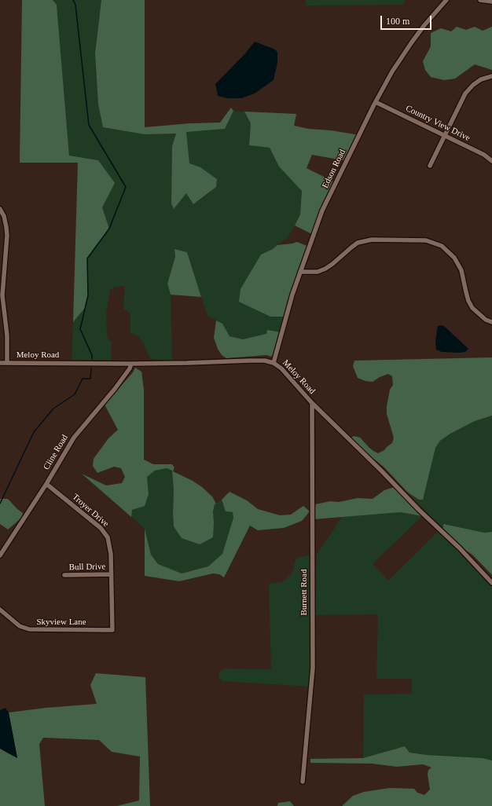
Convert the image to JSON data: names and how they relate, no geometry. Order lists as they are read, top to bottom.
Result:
{
  "streets": {
    "street": [
      "Country View Drive",
      "Edson Road",
      "Meloy Road",
      "Cline Road",
      "Troyer Drive",
      "Bull Drive",
      "Burnett Road",
      "Skyview Lane"
    ]
  },
  "crossings": [
    ["Country View Drive", "Edson Road"],
    ["Edson Road", "Meloy Road"],
    ["Meloy Road", "Cline Road"],
    ["Meloy Road", "Burnett Road"],
    ["Cline Road", "Troyer Drive"],
    ["Troyer Drive", "Bull Drive"],
    ["Troyer Drive", "Skyview Lane"]
  ],
  "scale_bar": "100 m"
}
